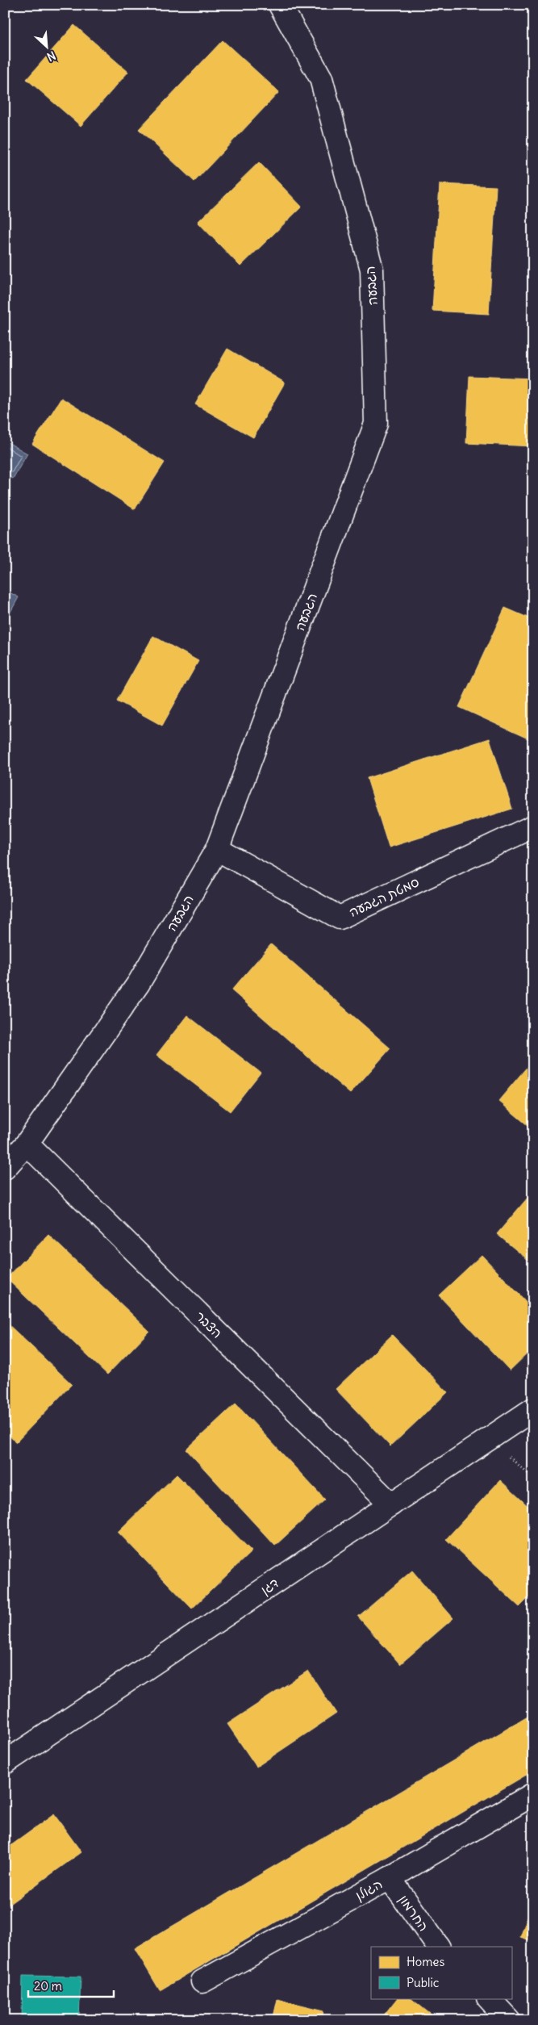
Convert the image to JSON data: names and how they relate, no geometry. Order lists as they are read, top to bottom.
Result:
{
  "streets": {
    "street": [
      "הגבעה",
      "סמטת הגבעה",
      "הצבר",
      "דגן",
      "הגולן",
      "החרמון"
    ]
  },
  "crossings": [
    ["הגבעה", "סמטת הגבעה"],
    ["הגבעה", "הצבר"],
    ["הצבר", "דגן"],
    ["הגולן", "החרמון"]
  ],
  "legend": ["Homes", "Public"],
  "scale_bar": "20 m",
  "north": "bottom right"
}
